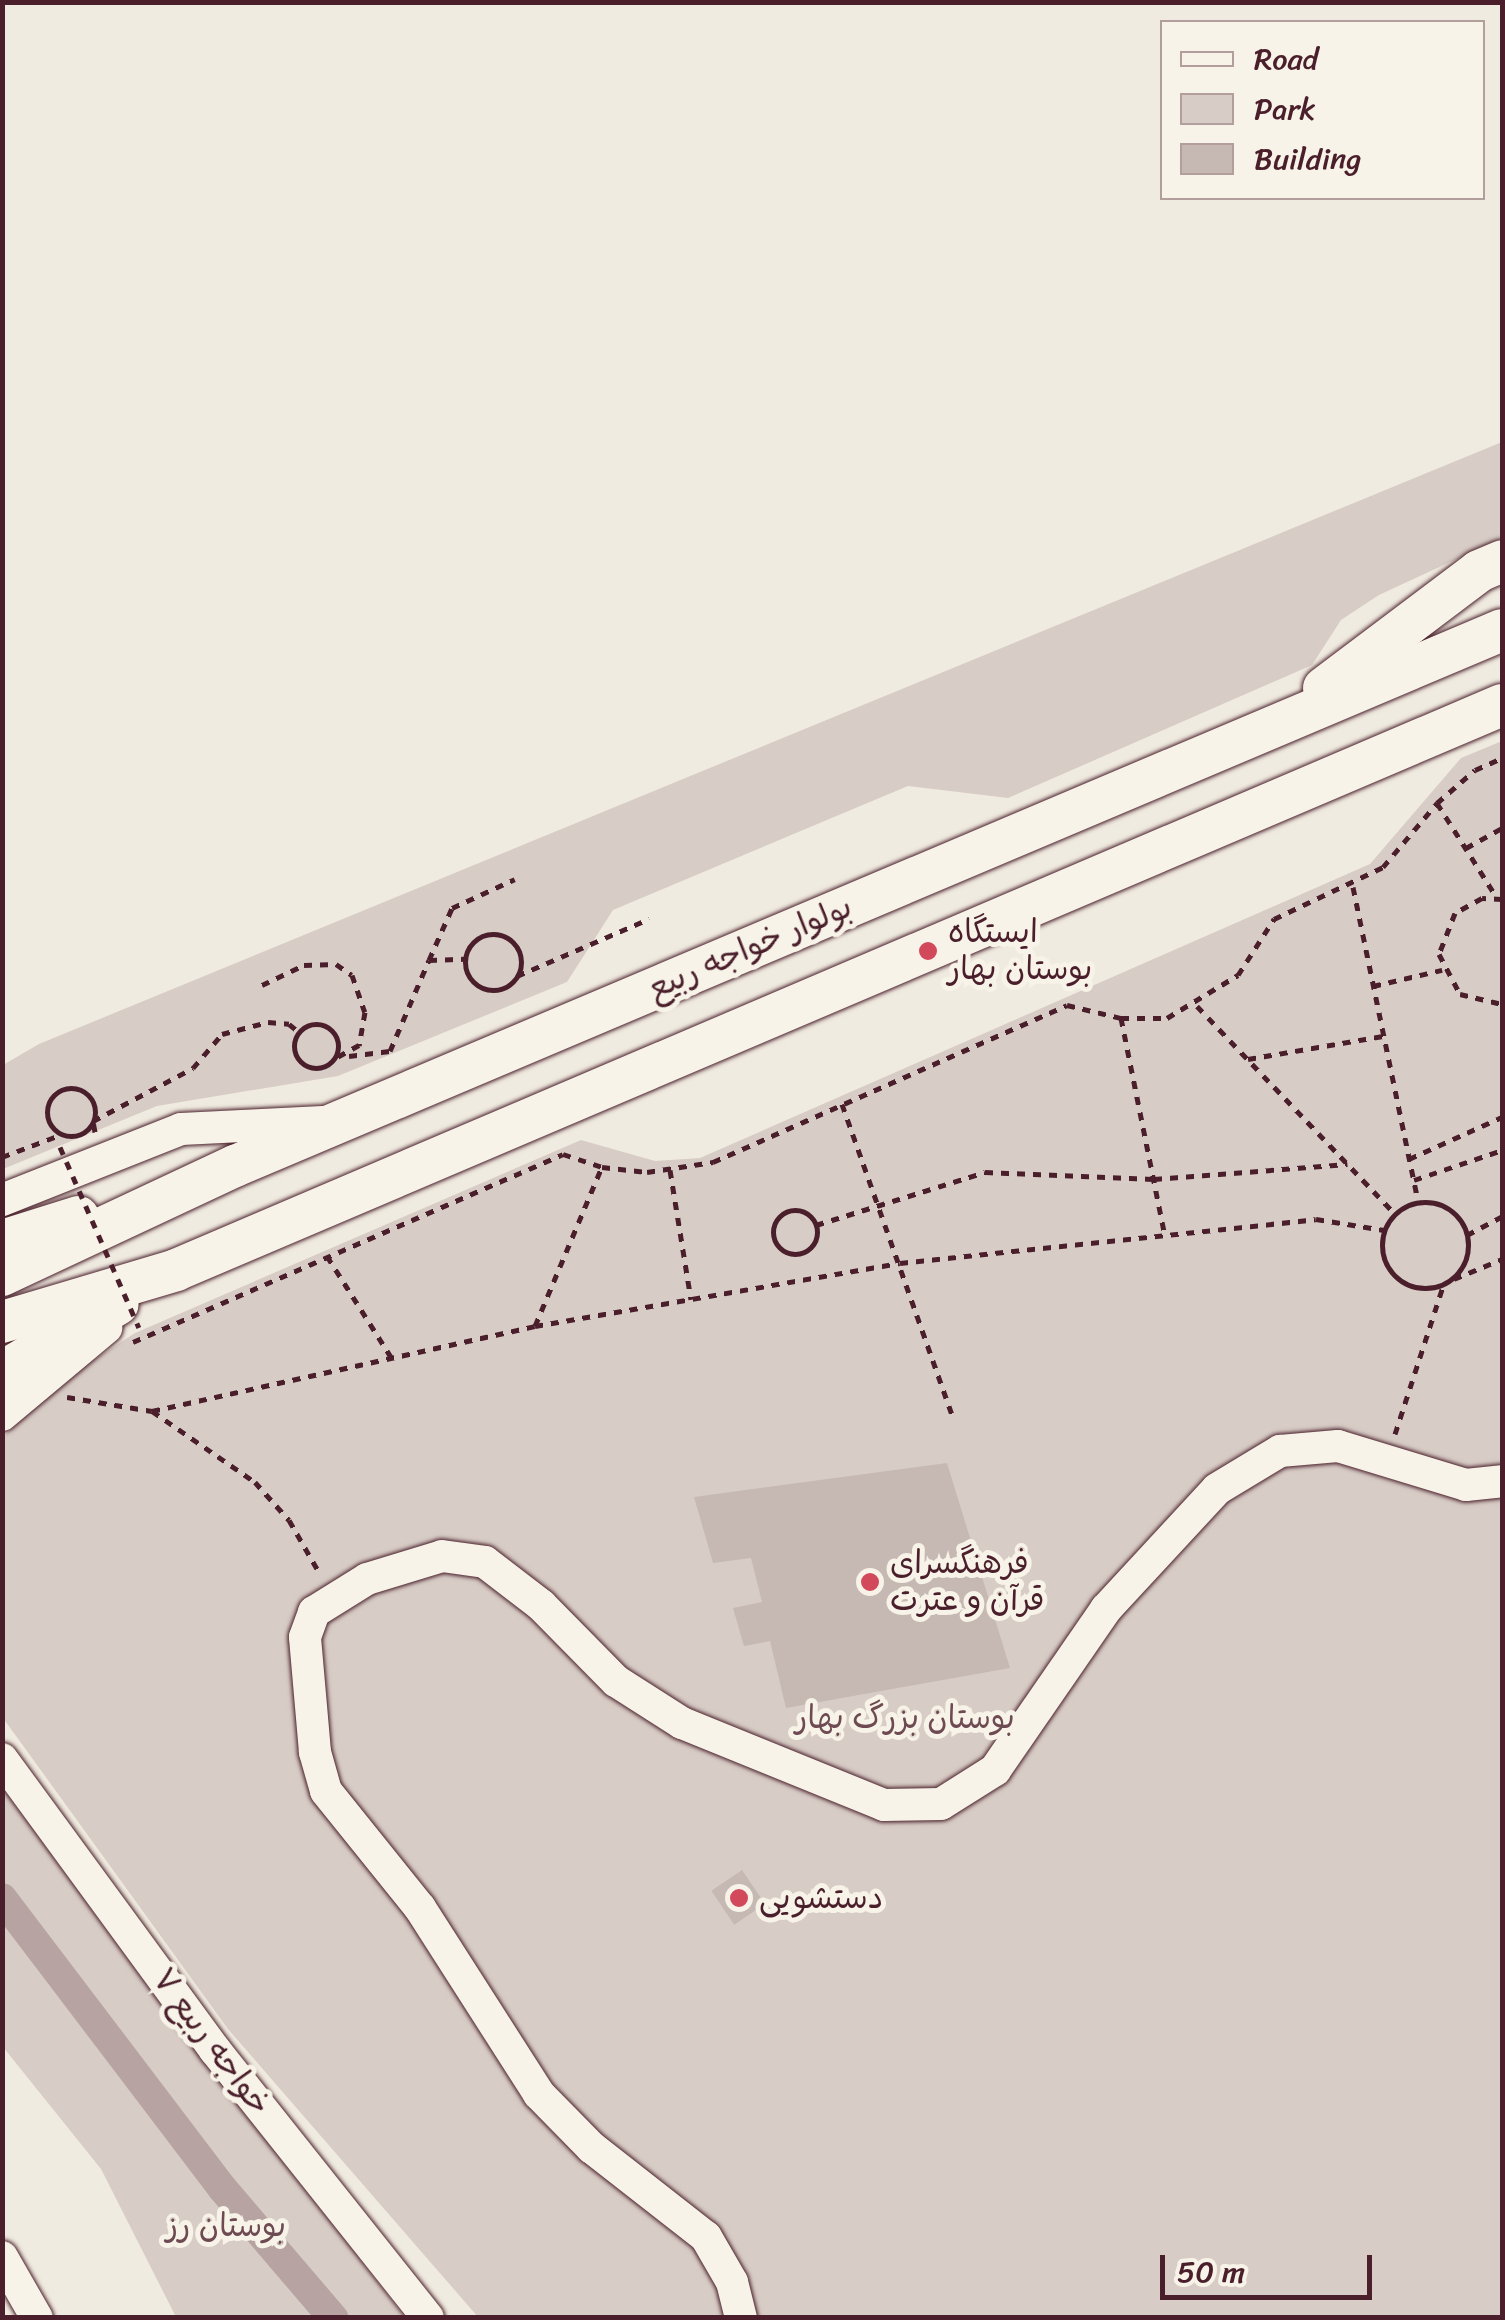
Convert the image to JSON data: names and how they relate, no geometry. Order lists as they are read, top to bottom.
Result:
{
  "streets": {
    "main road": ["بولوار خواجه ربیع"],
    "street": ["خواجه ربیع ۷"]
  },
  "parks": ["بوستان بزرگ بهار", "بوستان رز"],
  "places": ["ایستگاه بوستان بهار", "فرهنگسرای قرآن و عترت", "دستشویی"],
  "legend": ["Road", "Park", "Building"],
  "scale_bar": "50 m"
}
